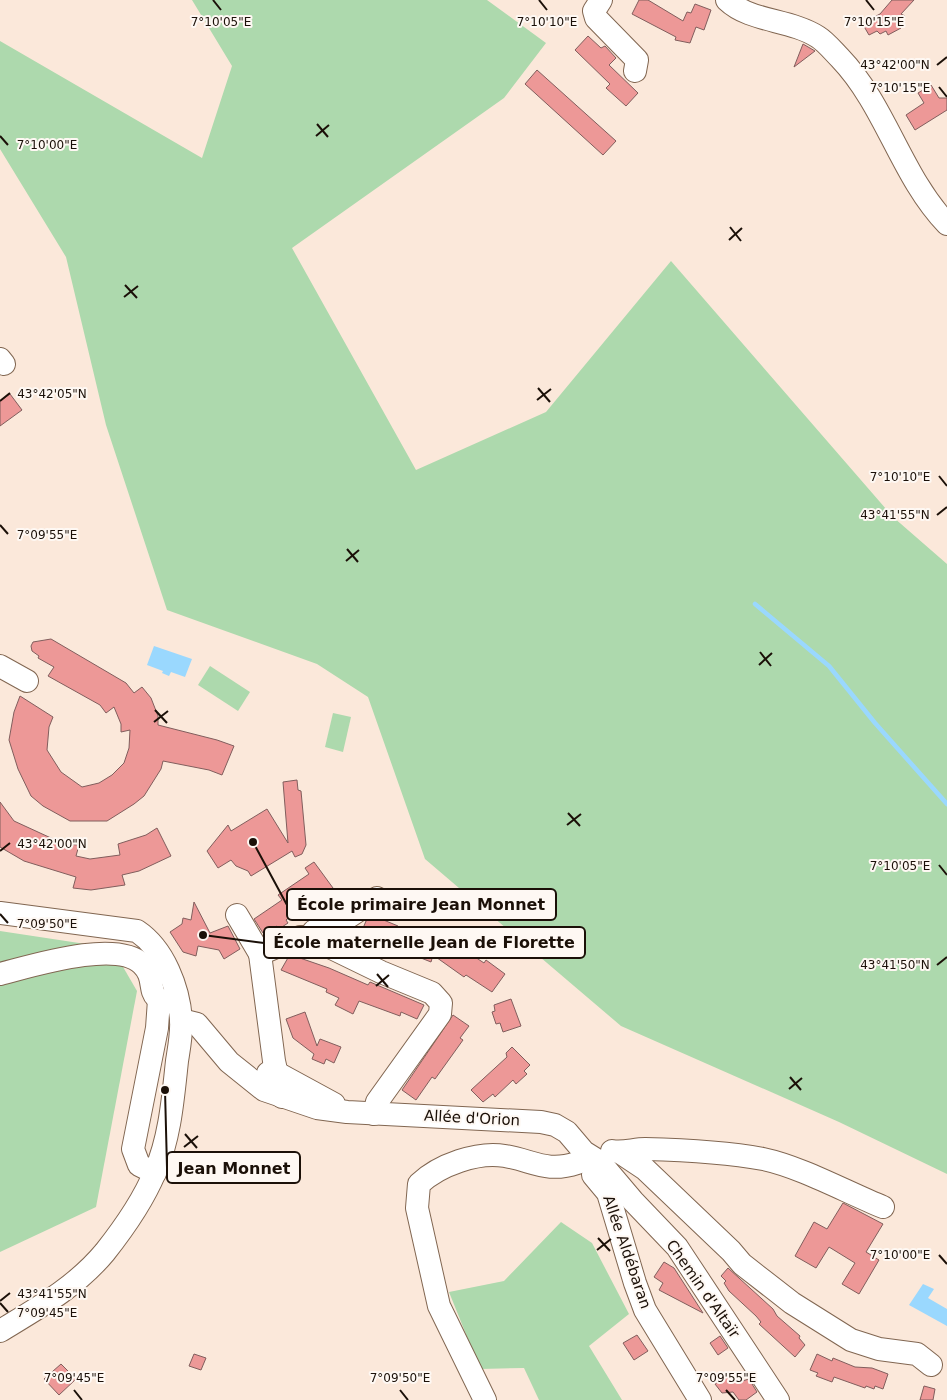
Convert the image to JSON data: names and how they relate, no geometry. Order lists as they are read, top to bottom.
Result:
{
  "streets": {
    "street": ["Allée d'Orion", "Allée Aldébaran", "Chemin d'Altaïr"]
  },
  "crossings": [
    ["Allée d'Orion", "Allée Aldébaran"],
    ["Allée Aldébaran", "Chemin d'Altaïr"]
  ],
  "places": ["École primaire Jean Monnet", "École maternelle Jean de Florette", "Jean Monnet"],
  "coordinates": [
    "7°10'05\"E",
    "7°10'15\"E",
    "7°10'10\"E",
    "43°42'00\"N",
    "7°10'00\"E",
    "43°42'05\"N",
    "43°41'55\"N",
    "7°09'55\"E",
    "7°09'50\"E",
    "43°41'50\"N",
    "7°09'45\"E"
  ]
}
